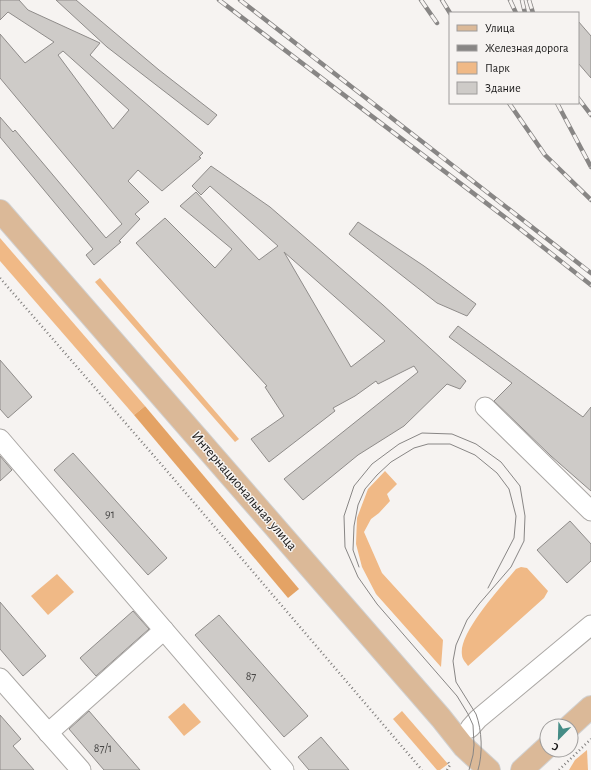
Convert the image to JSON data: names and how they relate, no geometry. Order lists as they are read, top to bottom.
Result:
{
  "streets": {
    "main road": ["Интернациональная улица"]
  },
  "house_numbers": ["91", "87", "87/1"],
  "legend": [
    "Улица",
    "Железная дорога",
    "Парк",
    "Здание"
  ],
  "north": "bottom left"
}
